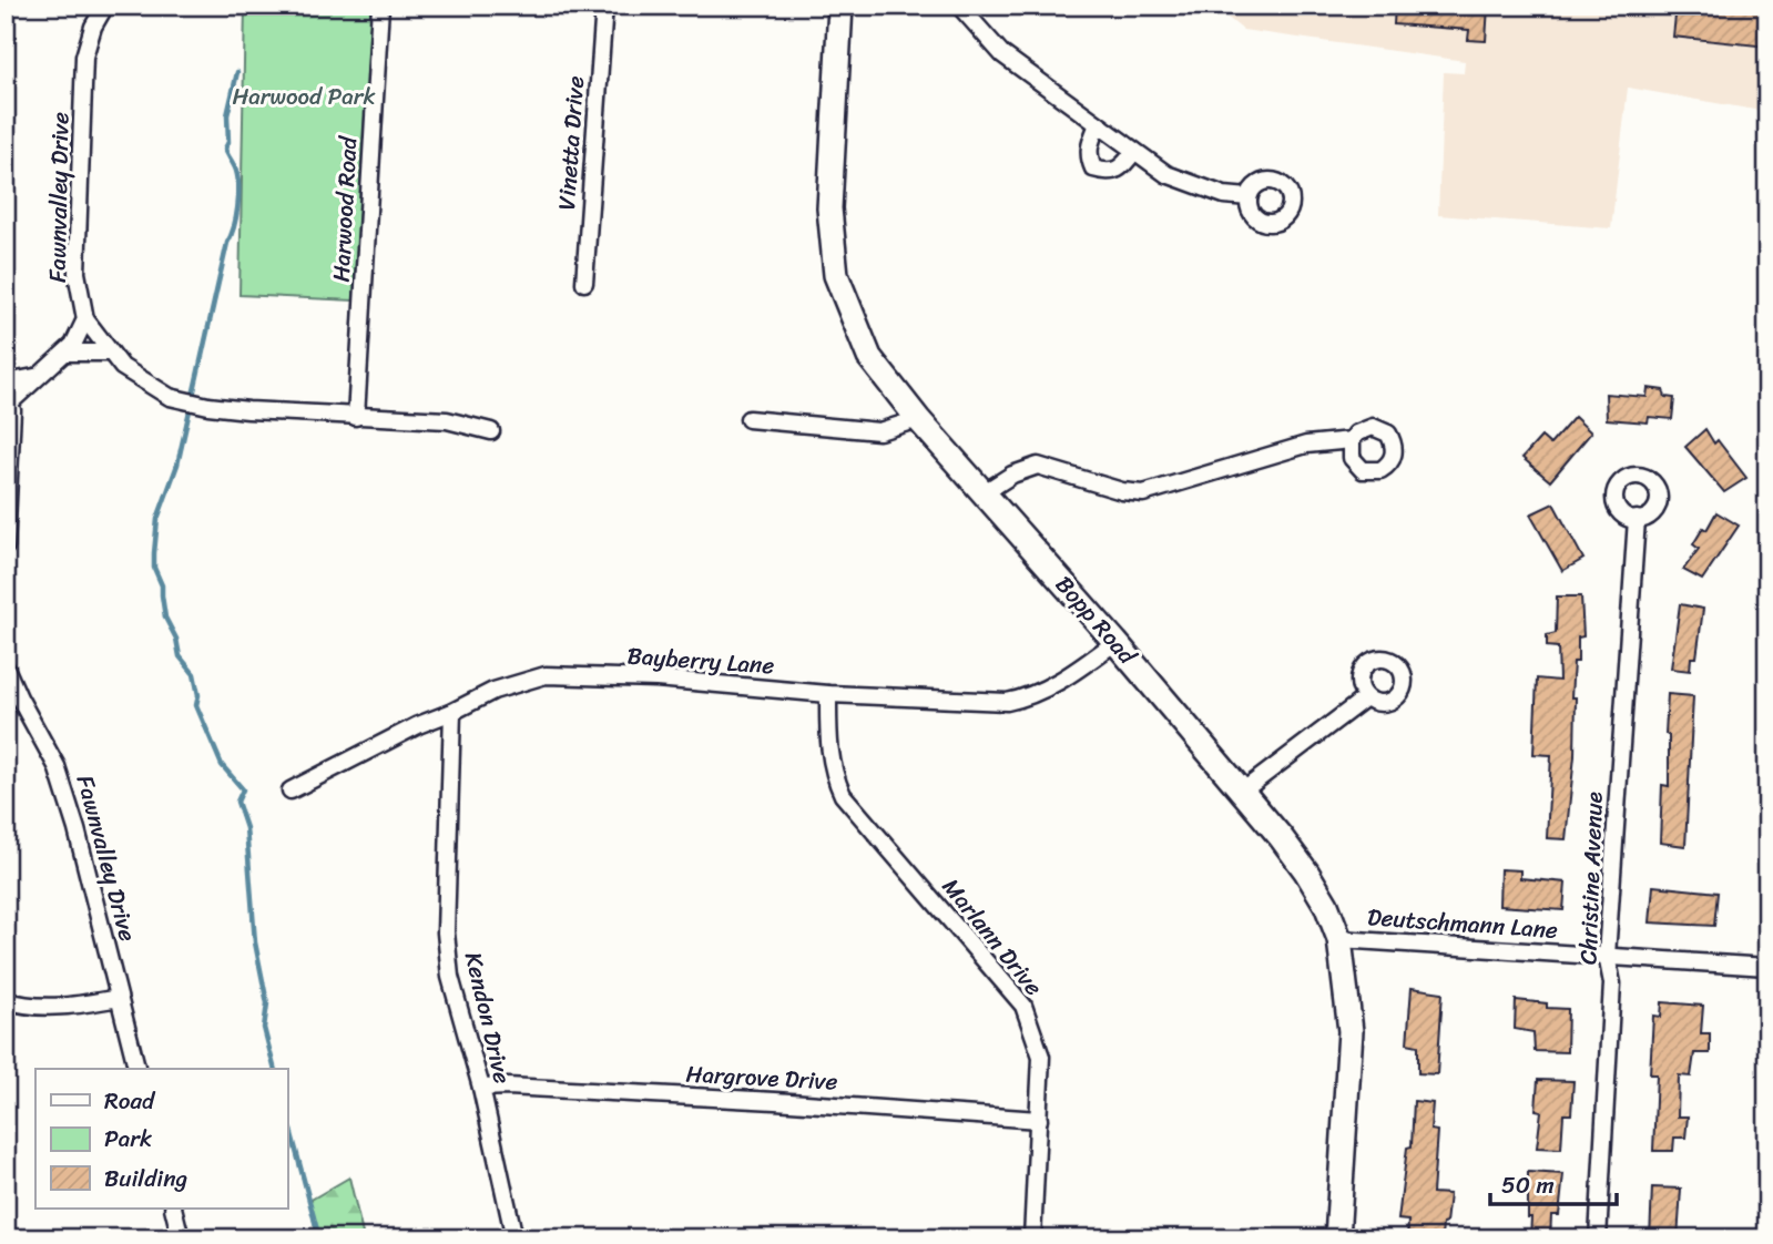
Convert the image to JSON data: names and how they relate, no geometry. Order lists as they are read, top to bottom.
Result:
{
  "streets": {
    "street": [
      "Vinetta Drive",
      "Fawnvalley Drive",
      "Harwood Road",
      "Bopp Road",
      "Bayberry Lane",
      "Christine Avenue",
      "Deutschmann Lane",
      "Marlann Drive",
      "Kendon Drive",
      "Hargrove Drive"
    ]
  },
  "crossings": [
    ["Bopp Road", "Bayberry Lane"],
    ["Bopp Road", "Deutschmann Lane"],
    ["Bayberry Lane", "Marlann Drive"],
    ["Bayberry Lane", "Kendon Drive"],
    ["Christine Avenue", "Deutschmann Lane"],
    ["Marlann Drive", "Hargrove Drive"],
    ["Kendon Drive", "Hargrove Drive"]
  ],
  "parks": ["Harwood Park"],
  "legend": ["Road", "Park", "Building"],
  "scale_bar": "50 m"
}
